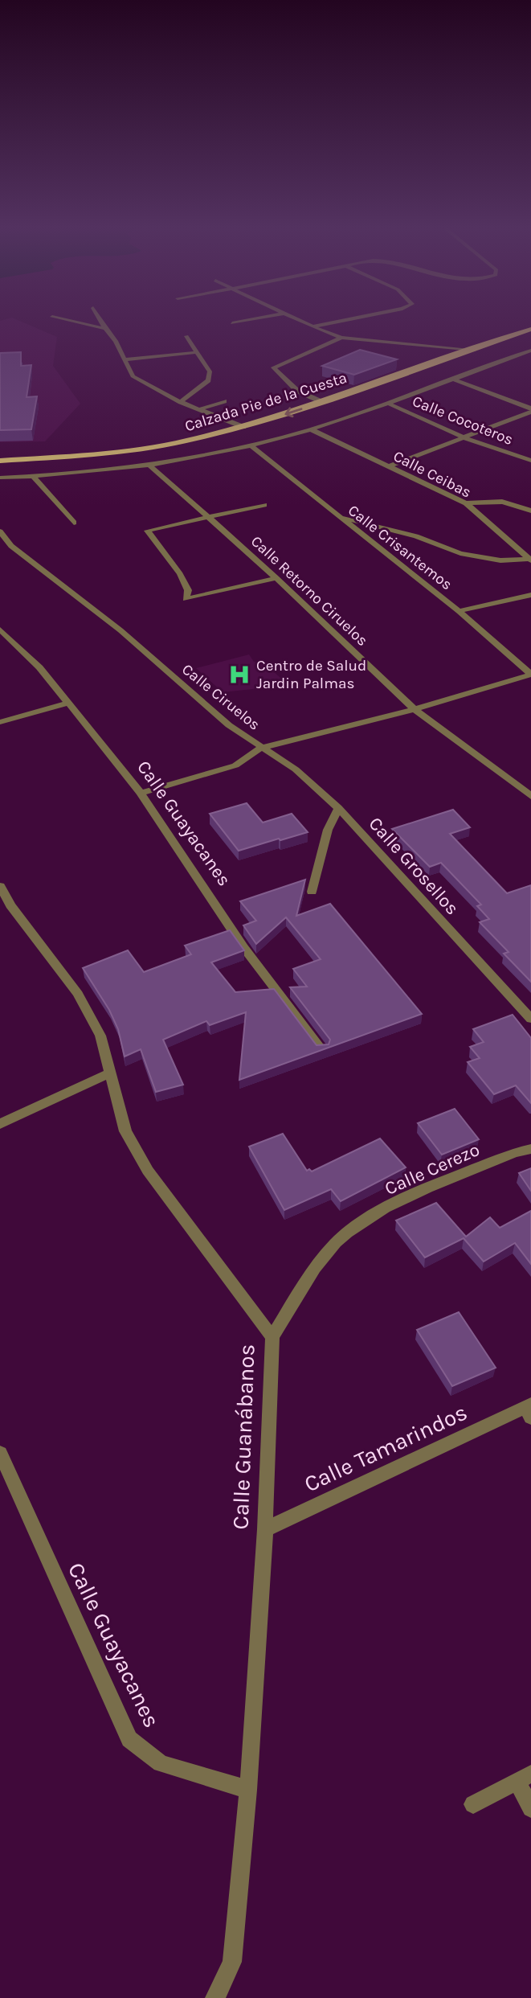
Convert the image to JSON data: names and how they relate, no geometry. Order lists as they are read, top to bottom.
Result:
{
  "streets": {
    "main road": ["Calzada Pie de la Cuesta"],
    "street": [
      "Calle Cocoteros",
      "Calle Ceibas",
      "Calle Crisantemos",
      "Calle Retorno Ciruelos",
      "Calle Ciruelos",
      "Calle Guayacanes",
      "Calle Grosellos",
      "Calle Cerezo",
      "Calle Guanábanos",
      "Calle Tamarindos"
    ]
  },
  "crossings": [
    ["Calle Crisantemos", "Calle Ciruelos"],
    ["Calle Retorno Ciruelos", "Calle Ciruelos"],
    ["Calle Ciruelos", "Calle Grosellos"],
    ["Calle Guayacanes", "Calle Guanábanos"],
    ["Calle Cerezo", "Calle Guanábanos"],
    ["Calle Guanábanos", "Calle Tamarindos"]
  ],
  "places": {
    "hospital": ["Centro de Salud Jardin Palmas"]
  }
}
